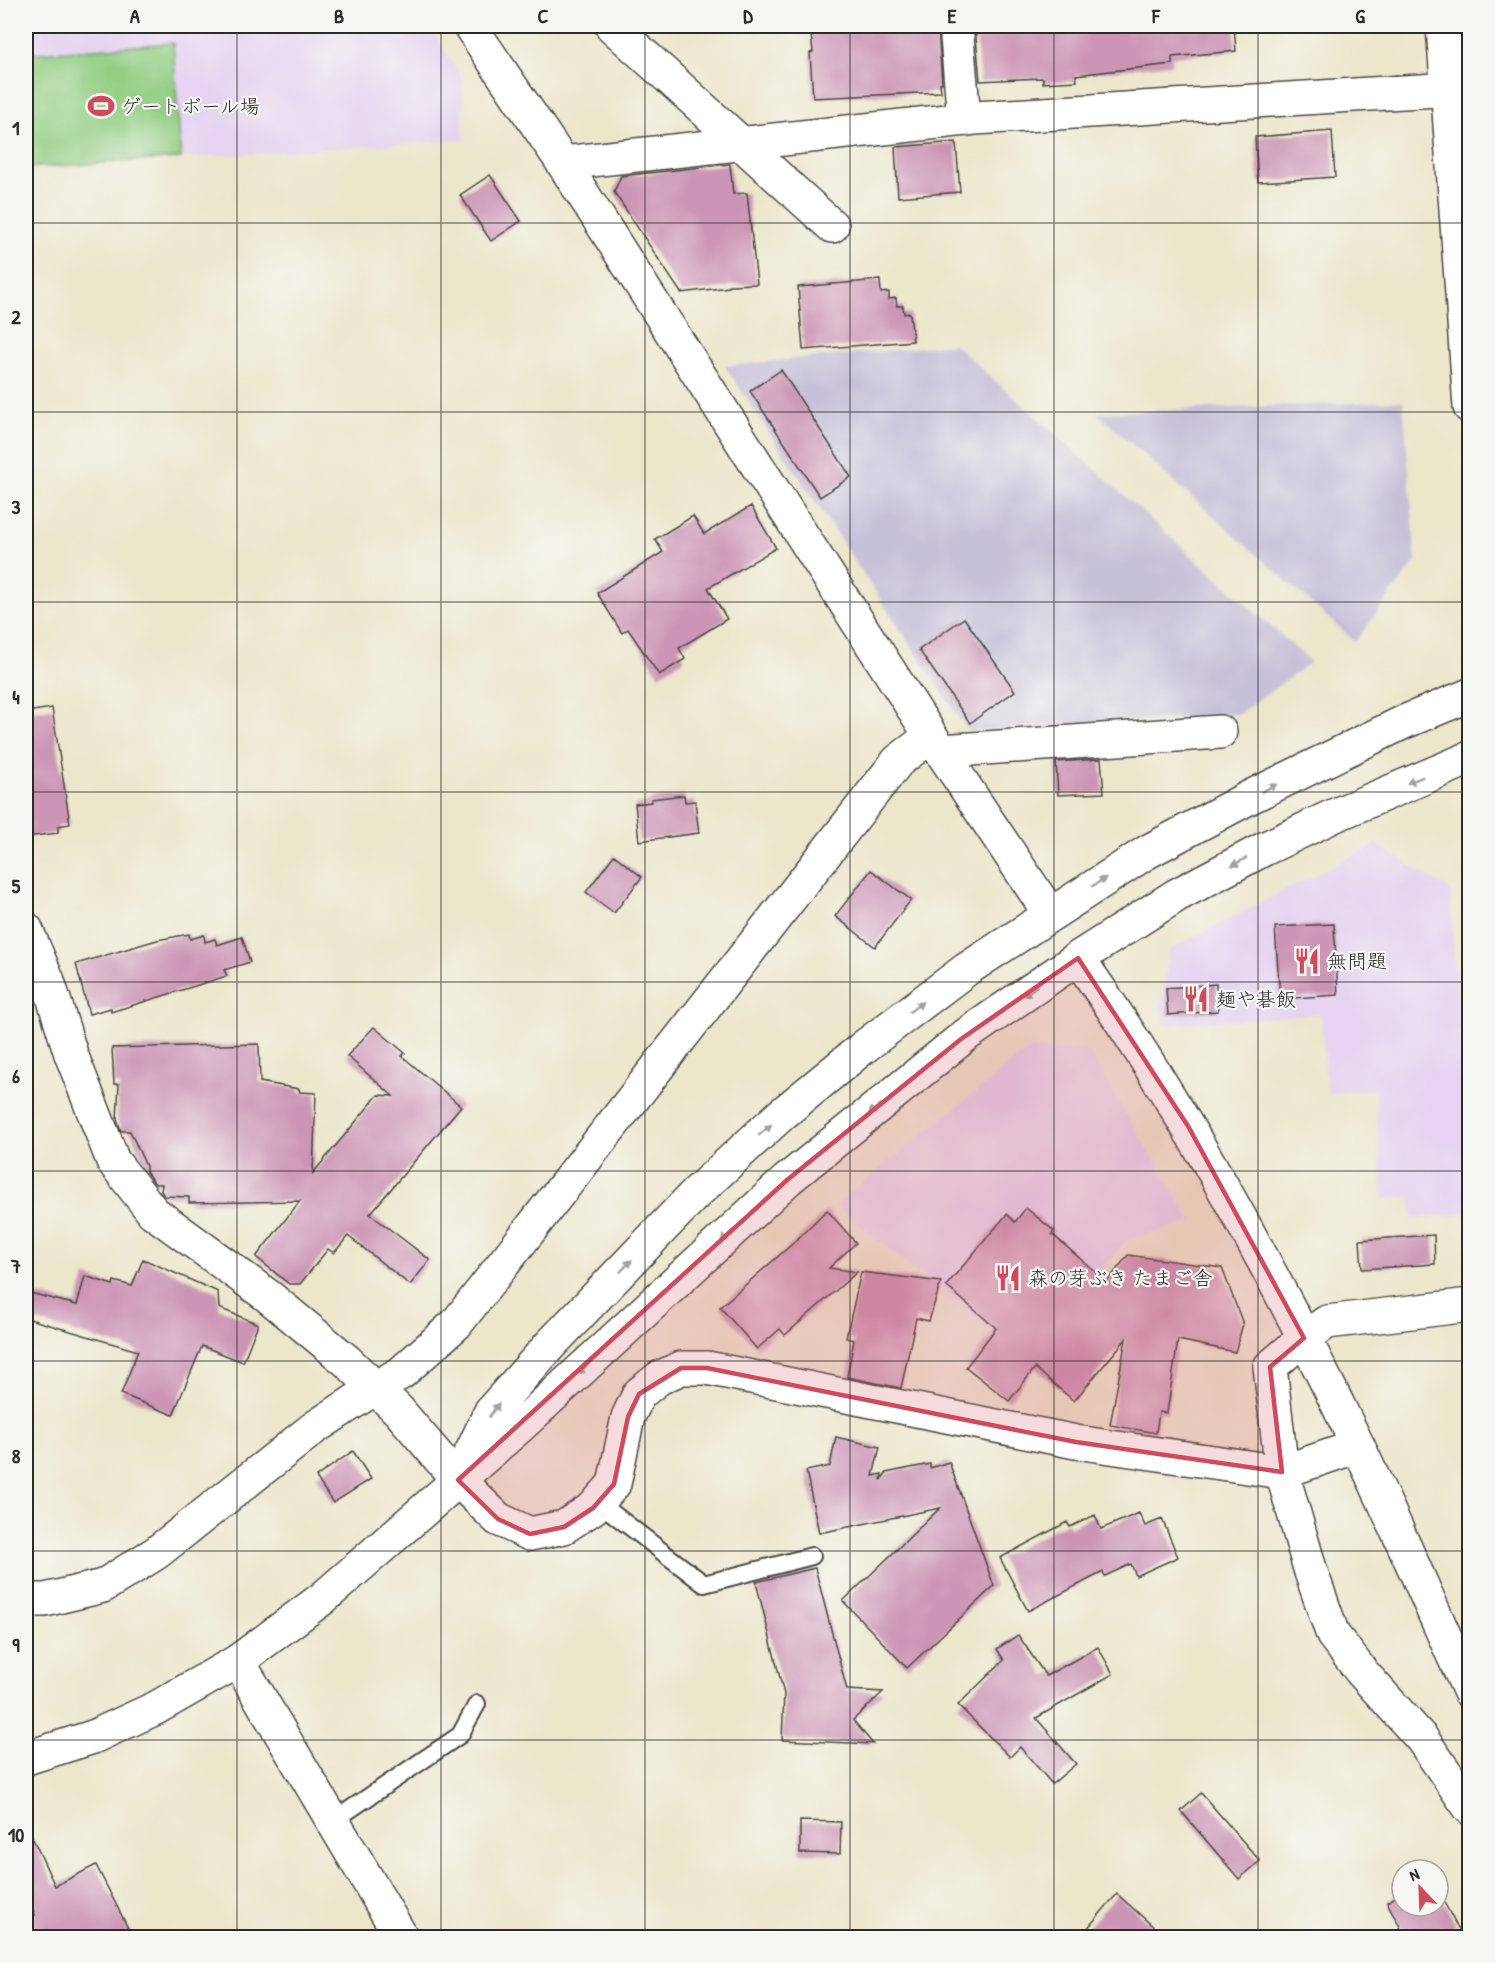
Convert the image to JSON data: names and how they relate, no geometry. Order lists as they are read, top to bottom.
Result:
{
  "places": {
    "sports": ["ゲートボール場"],
    "restaurant": ["無問題", "麺や碁飯", "森の芽ぶき たまご舎"]
  },
  "north": "top left",
  "grid": {
    "columns": [
      "A",
      "B",
      "C",
      "D",
      "E",
      "F",
      "G"
    ],
    "rows": [
      "1",
      "2",
      "3",
      "4",
      "5",
      "6",
      "7",
      "8",
      "9",
      "10"
    ]
  }
}
